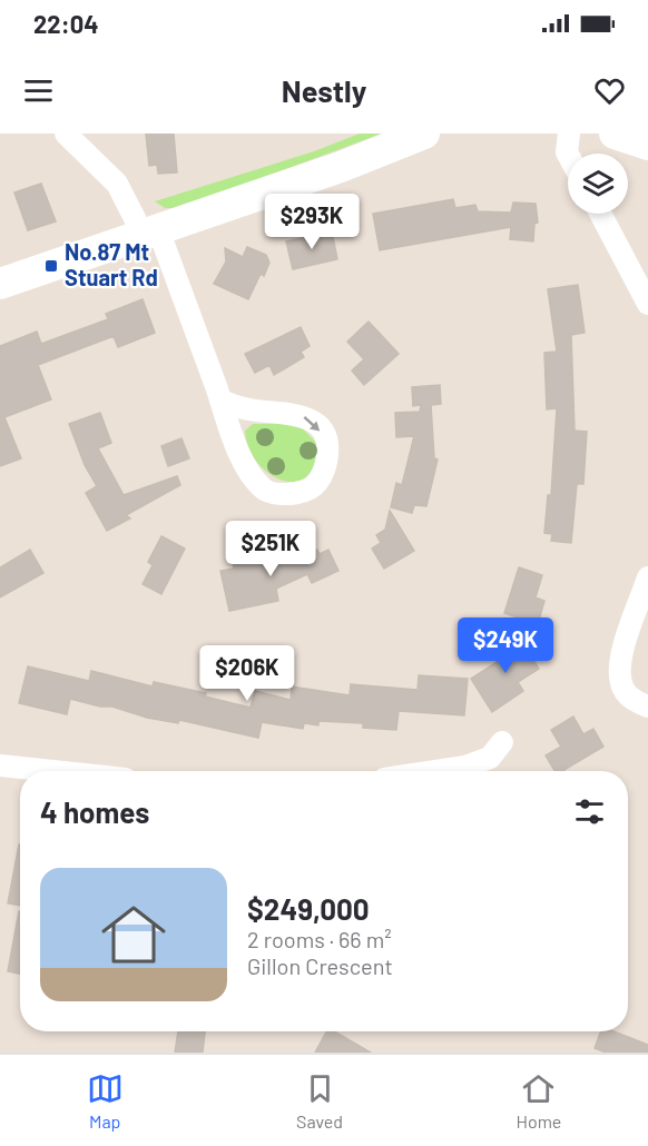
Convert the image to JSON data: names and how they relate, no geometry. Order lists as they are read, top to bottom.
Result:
{
  "places": {
    "transit": ["No.87 Mt Stuart Rd"]
  },
  "page": {
    "status": "22:04",
    "header": "Nestly",
    "price": [
      "$293K",
      "$251K",
      "$249K",
      "$206K"
    ],
    "heading": "4 homes",
    "list": [
      {
        "name": "$249,000",
        "note": "2 rooms · 66 m² · Gillon Crescent"
      }
    ],
    "tabs": ["Map", "Saved", "Home"]
  }
}
